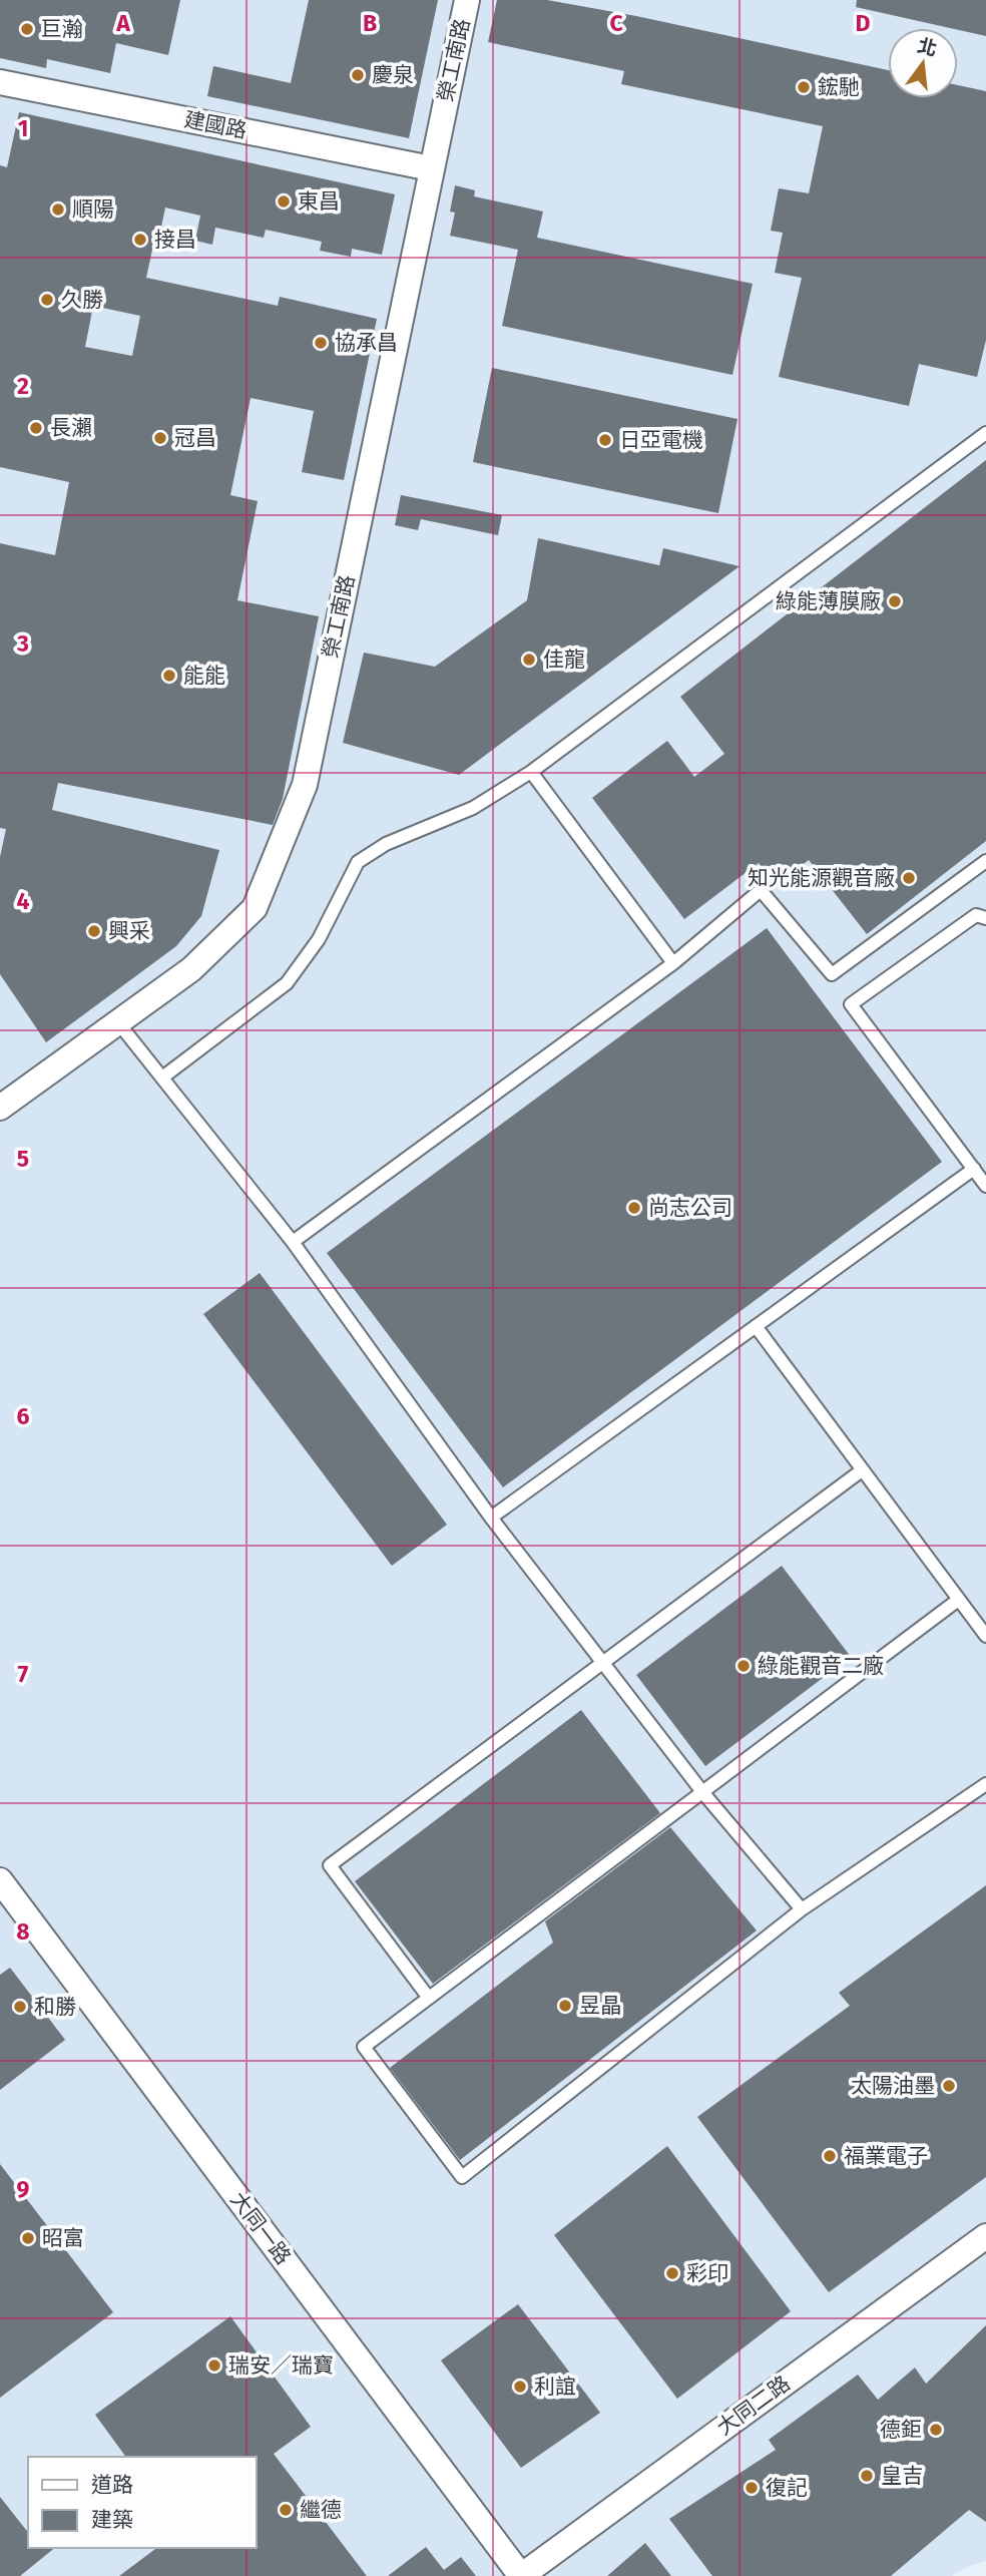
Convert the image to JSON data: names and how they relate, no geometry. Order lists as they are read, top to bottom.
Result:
{
  "streets": {
    "street": [
      "榮工南路",
      "建國路",
      "大同一路",
      "大同二路"
    ]
  },
  "crossings": [
    ["榮工南路", "建國路"],
    ["大同一路", "大同二路"]
  ],
  "places": [
    "巨瀚",
    "慶泉",
    "鋐馳",
    "東昌",
    "順陽",
    "接昌",
    "久勝",
    "協承昌",
    "長瀨",
    "冠昌",
    "日亞電機",
    "綠能薄膜廠",
    "佳龍",
    "能能",
    "知光能源觀音廠",
    "興采",
    "尚志公司",
    "綠能觀音二廠",
    "昱晶",
    "和勝",
    "太陽油墨",
    "福業電子",
    "昭富",
    "彩印",
    "瑞安／瑞寶",
    "利誼",
    "德鉅",
    "皇吉",
    "復記",
    "繼德"
  ],
  "legend": ["道路", "建築"],
  "north": "top",
  "grid": {
    "columns": [
      "A",
      "B",
      "C",
      "D"
    ],
    "rows": [
      "1",
      "2",
      "3",
      "4",
      "5",
      "6",
      "7",
      "8",
      "9"
    ]
  }
}
